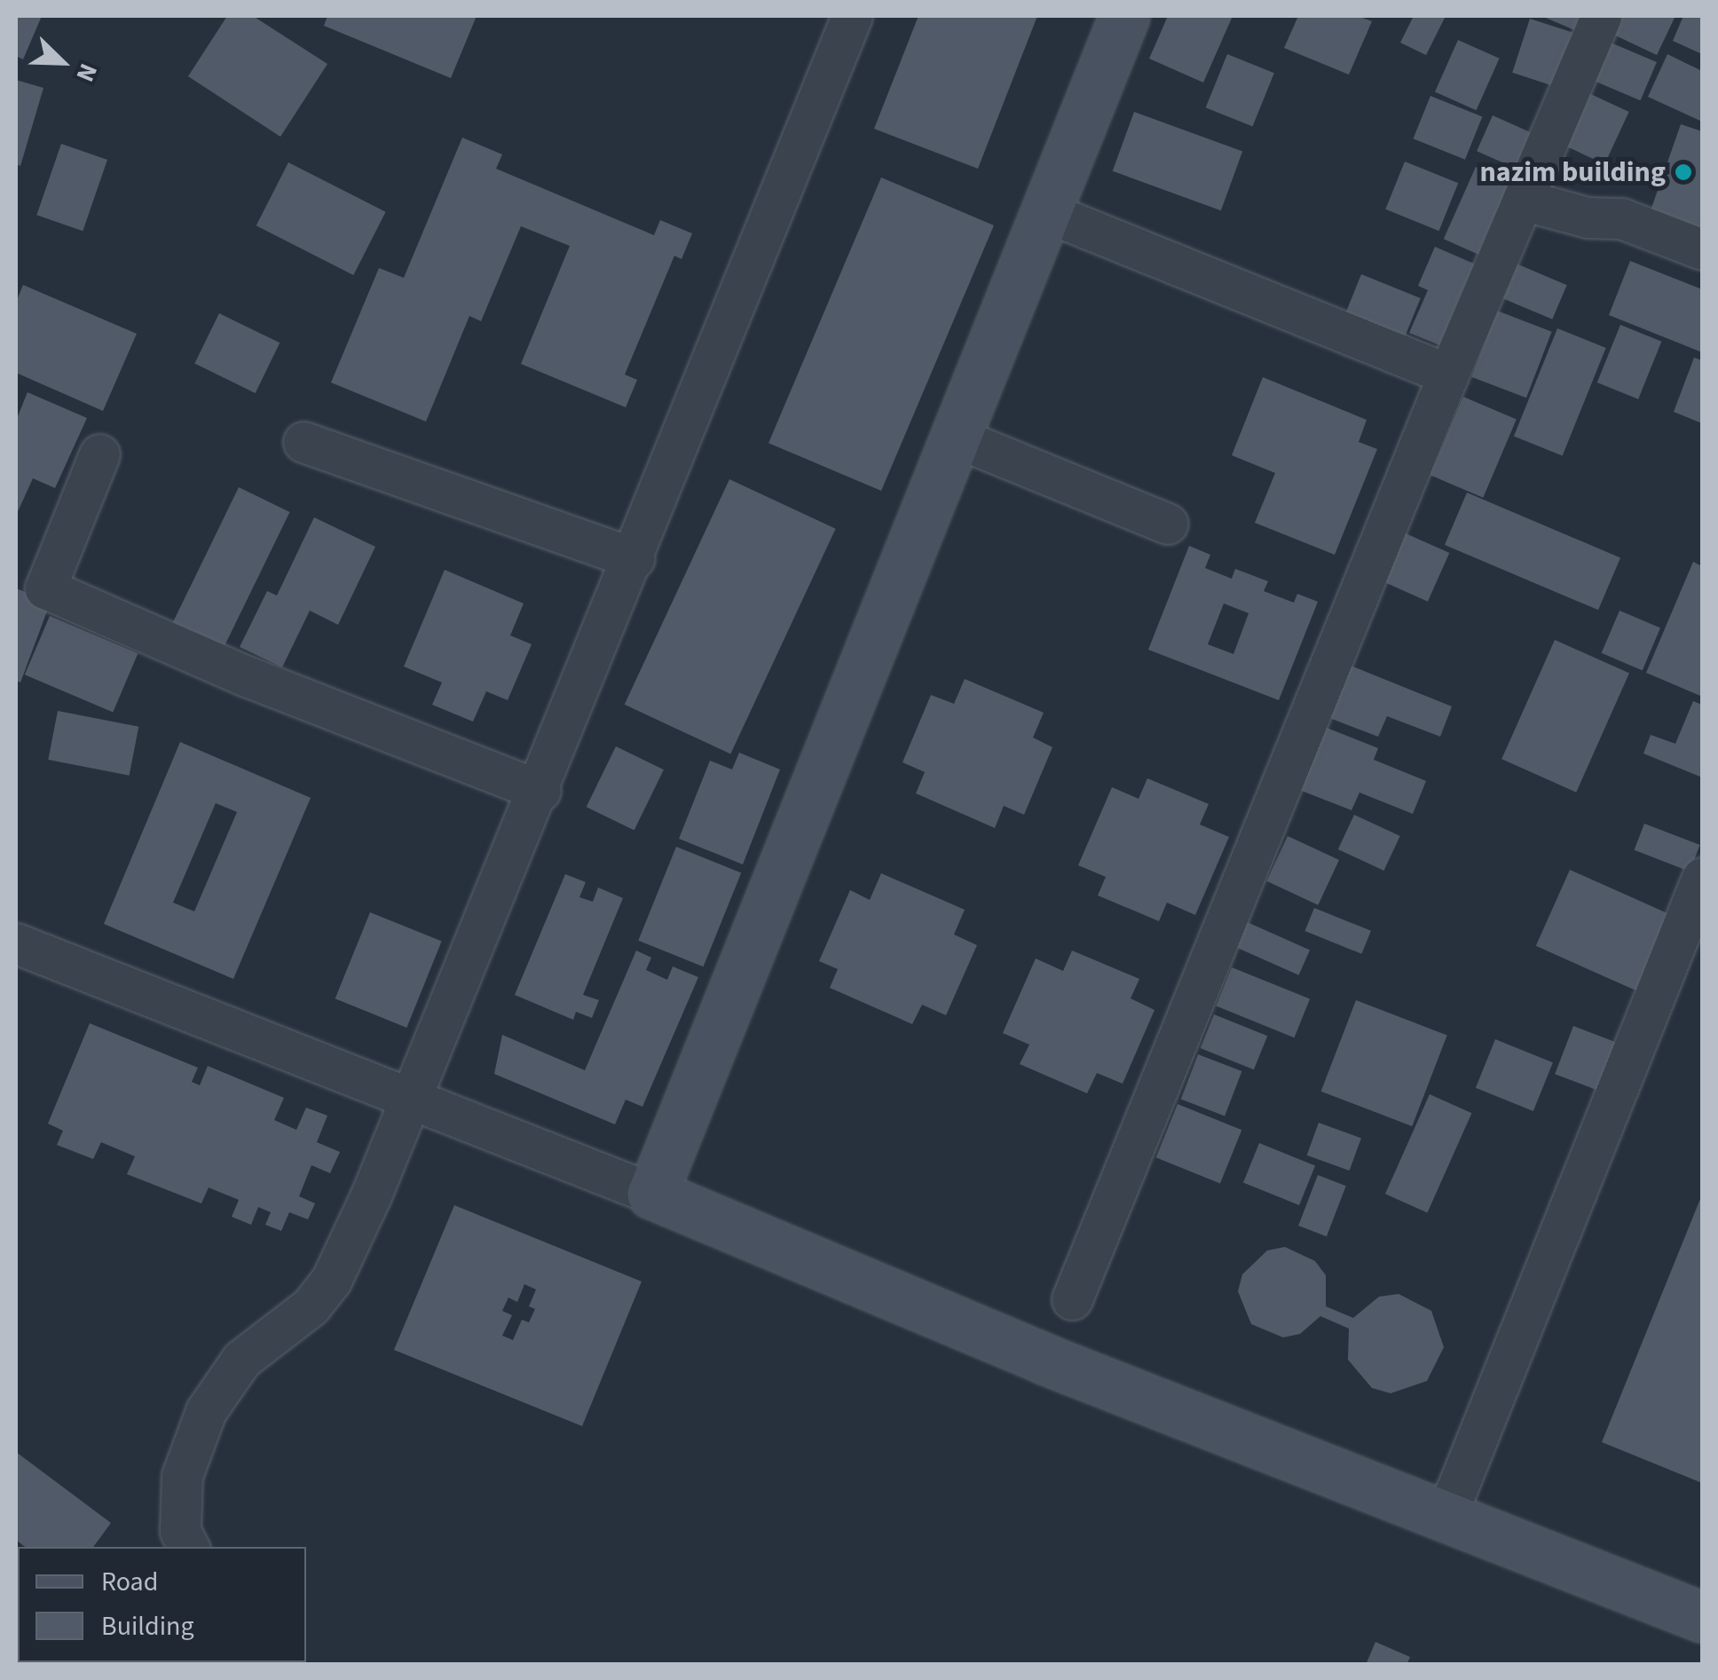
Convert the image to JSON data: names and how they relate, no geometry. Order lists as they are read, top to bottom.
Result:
{
  "places": ["nazim building"],
  "legend": ["Road", "Building"],
  "north": "bottom right"
}
